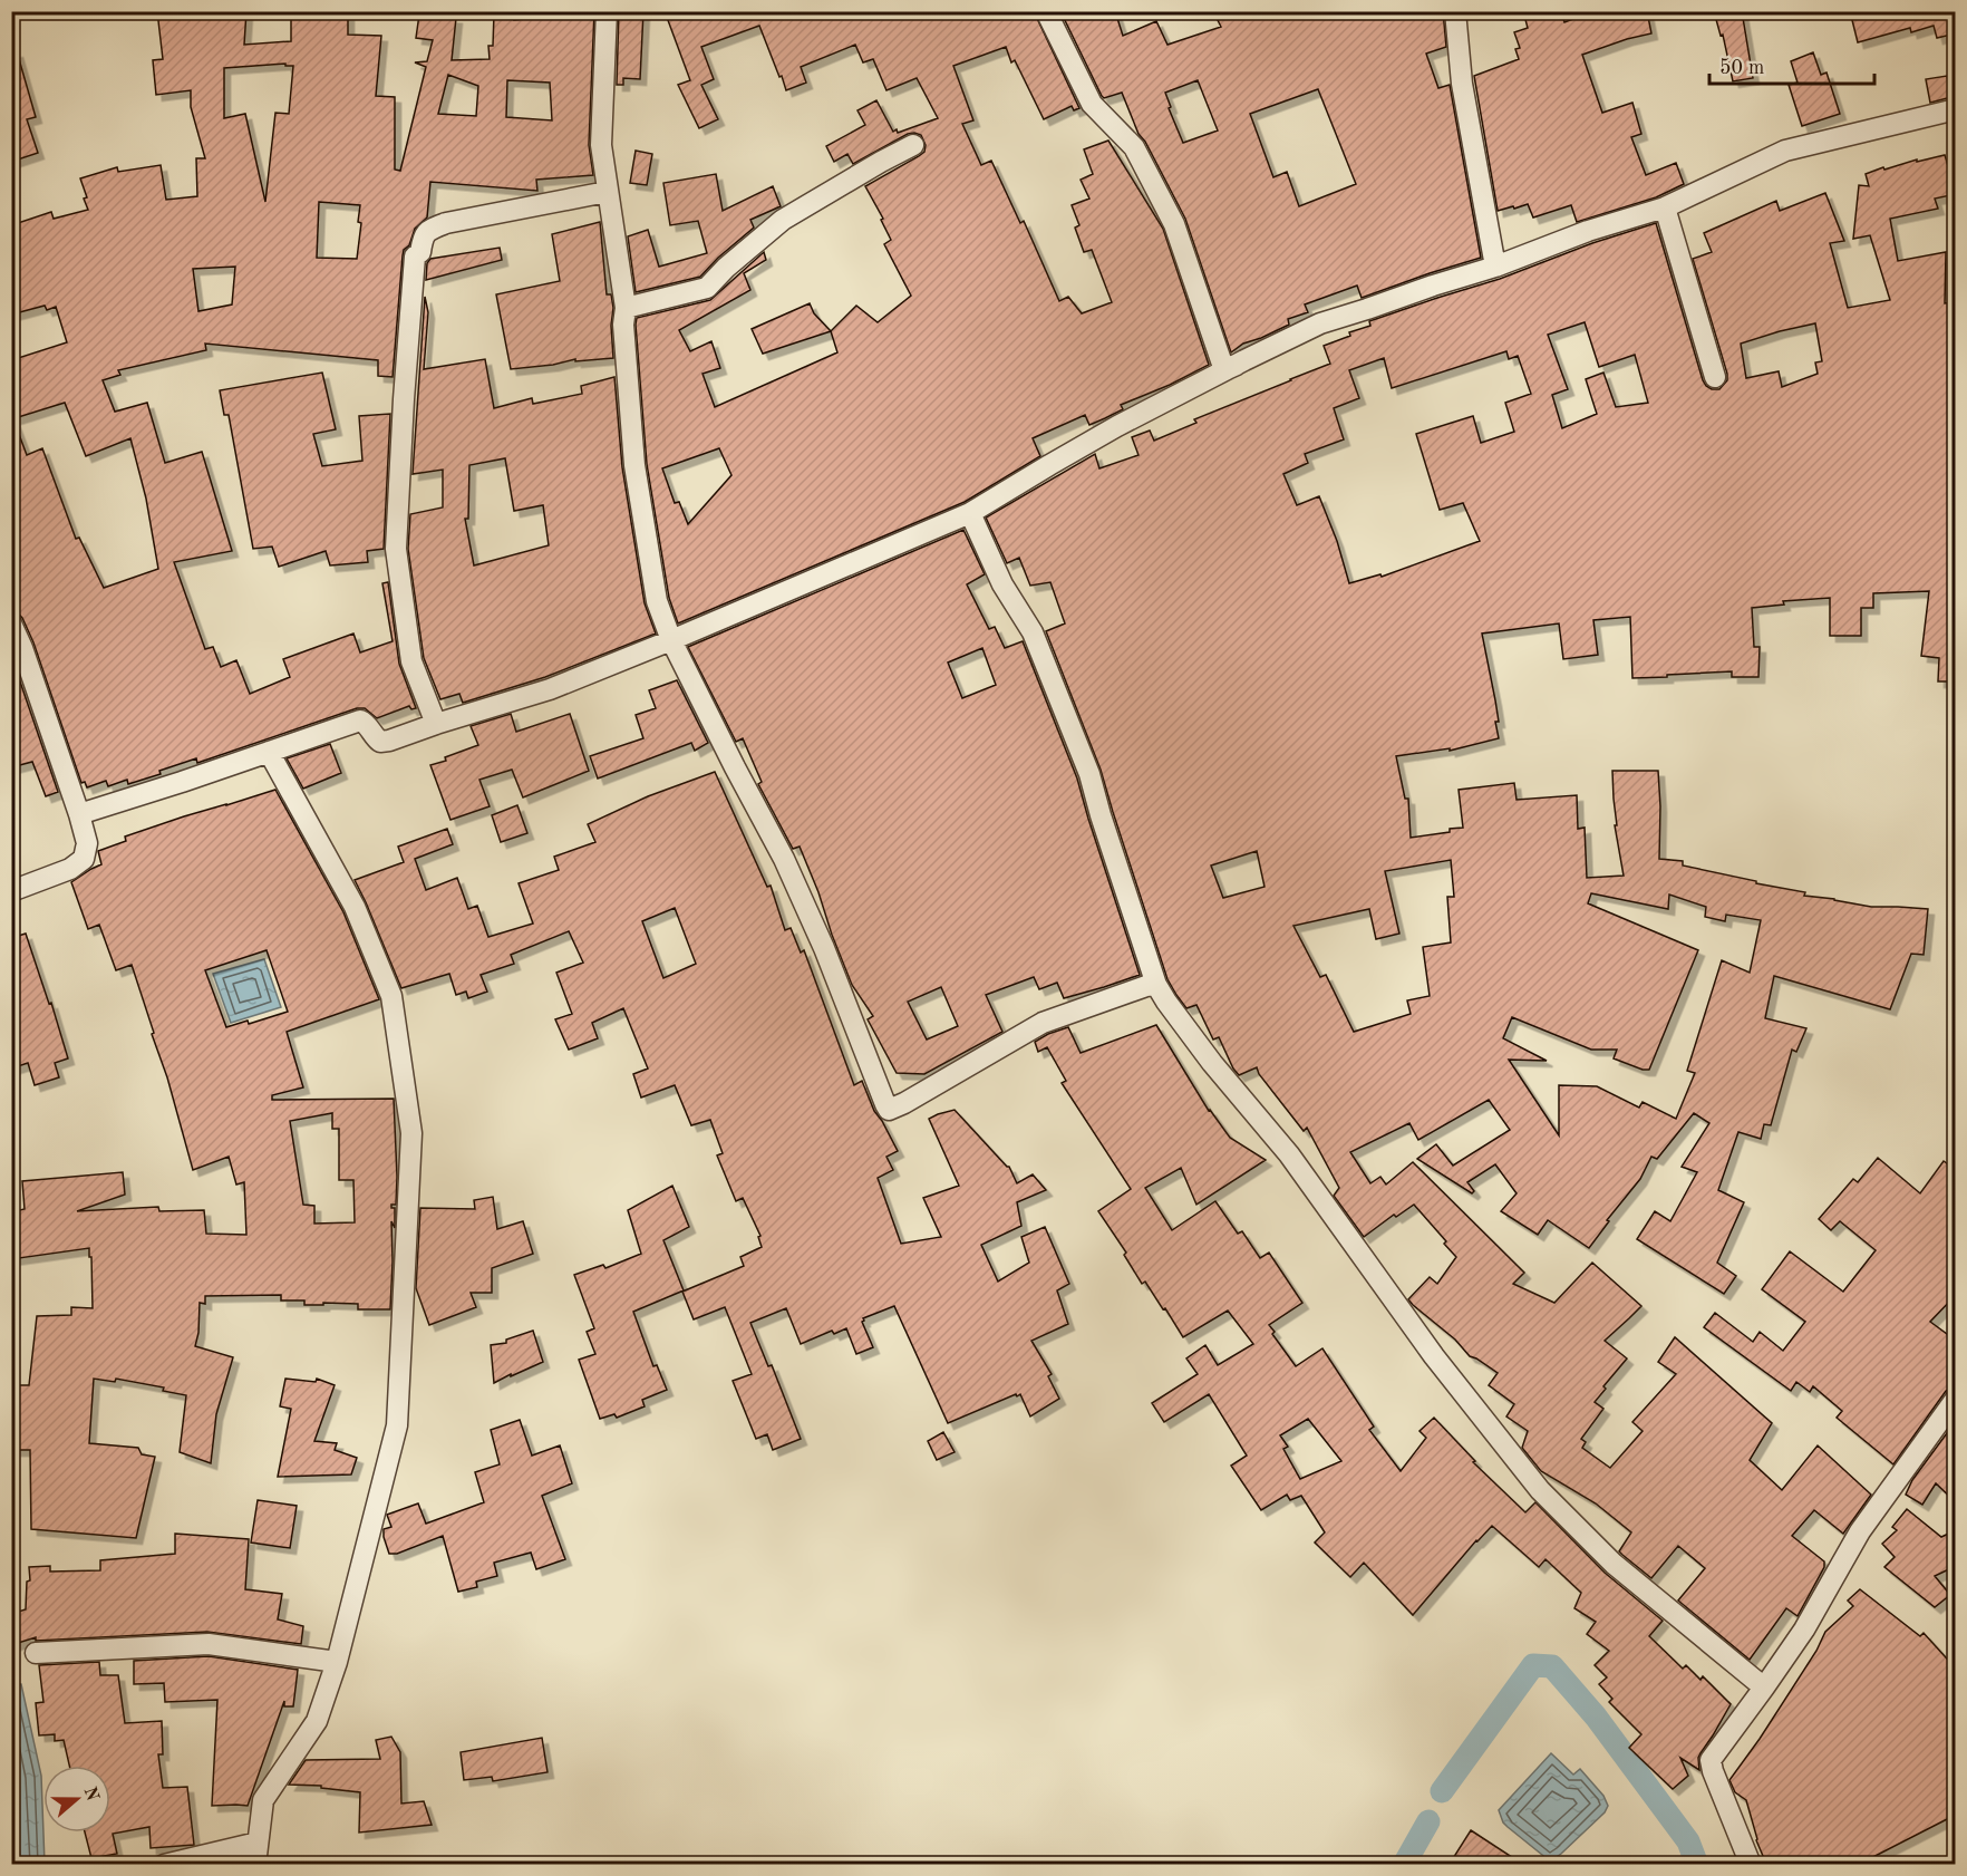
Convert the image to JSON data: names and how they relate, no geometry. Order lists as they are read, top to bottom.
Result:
{
  "scale_bar": "50 m",
  "north": "right"
}
